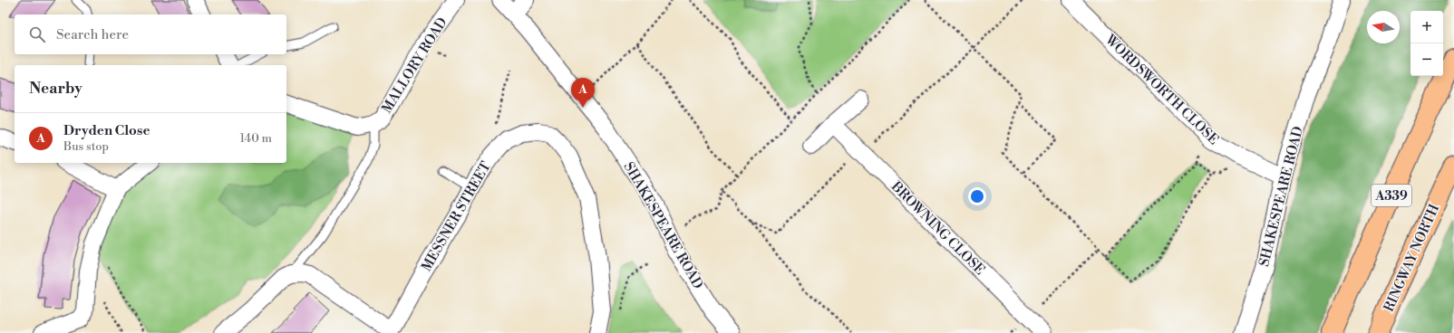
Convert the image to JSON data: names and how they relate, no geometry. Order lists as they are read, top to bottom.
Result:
{
  "streets": {
    "highway": ["A339", "RINGWAY NORTH"],
    "street": [
      "MALLORY ROAD",
      "WORDSWORTH CLOSE",
      "SHAKESPEARE ROAD",
      "MESSNER STREET",
      "BROWNING CLOSE"
    ]
  },
  "crossings": [
    ["WORDSWORTH CLOSE", "SHAKESPEARE ROAD"]
  ],
  "north": "left",
  "page": {
    "map_buttons": ["+", "−"],
    "search": "Search here",
    "heading": "Nearby",
    "pins": "A",
    "list": [
      {
        "mark": "A",
        "name": "Dryden Close",
        "note": "Bus stop",
        "value": "140 m"
      }
    ]
  }
}
